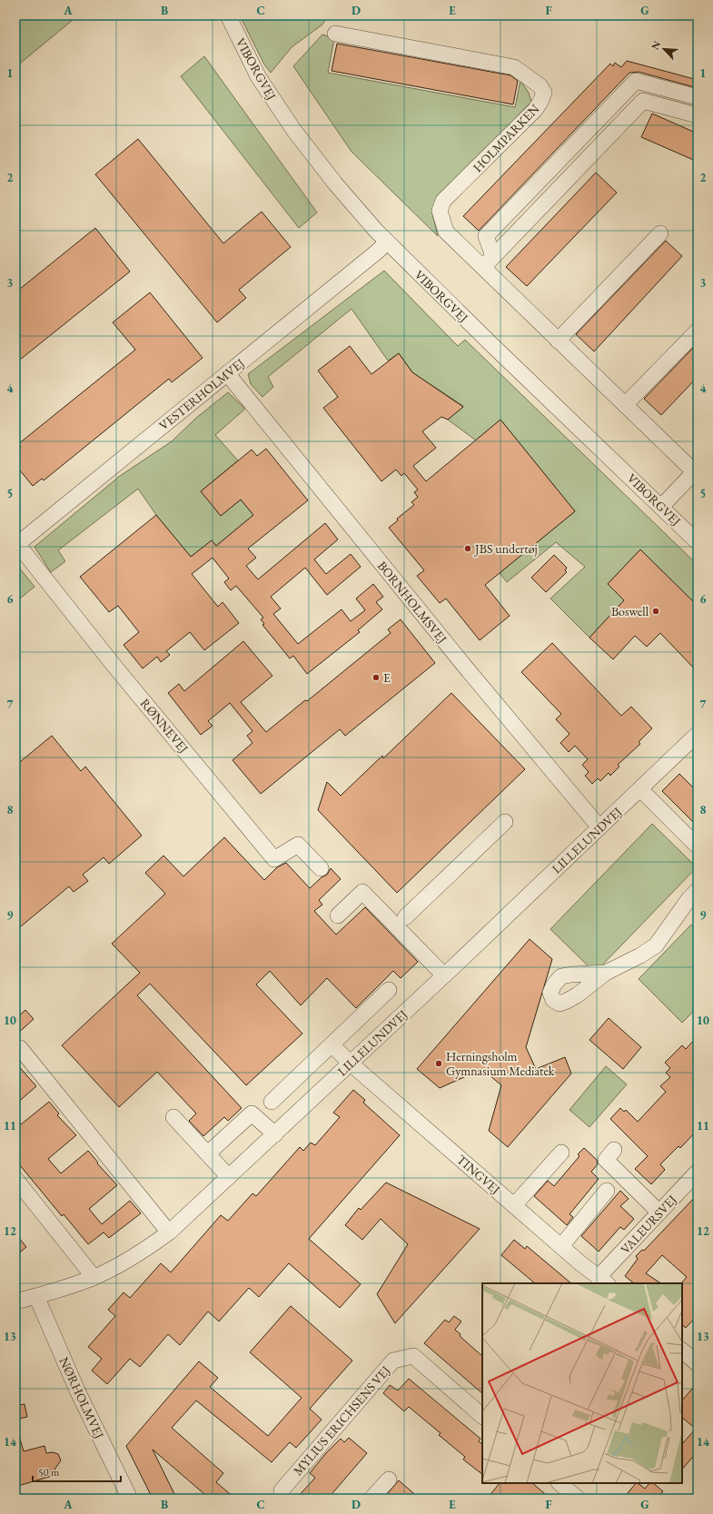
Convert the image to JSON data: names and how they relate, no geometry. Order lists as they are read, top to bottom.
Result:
{
  "streets": {
    "street": [
      "VIBORGVEJ",
      "HOLMPARKEN",
      "VESTERHOLMVEJ",
      "BORNHOLMSVEJ",
      "RØNNEVEJ",
      "LILLELUNDVEJ",
      "TINGVEJ",
      "VALEURSVEJ",
      "NØRHOLMVEJ",
      "MYLIUS ERICHSENS VEJ"
    ]
  },
  "crossings": [
    ["VIBORGVEJ", "HOLMPARKEN"],
    ["VIBORGVEJ", "VESTERHOLMVEJ"],
    ["VESTERHOLMVEJ", "BORNHOLMSVEJ"],
    ["VESTERHOLMVEJ", "RØNNEVEJ"],
    ["BORNHOLMSVEJ", "LILLELUNDVEJ"],
    ["LILLELUNDVEJ", "TINGVEJ"],
    ["LILLELUNDVEJ", "NØRHOLMVEJ"],
    ["TINGVEJ", "VALEURSVEJ"]
  ],
  "places": [
    "JBS undertøj",
    "Boswell",
    "E",
    "Herningsholm Gymnasium Mediatek"
  ],
  "scale_bar": "50 m",
  "north": "top left",
  "grid": {
    "columns": [
      "A",
      "B",
      "C",
      "D",
      "E",
      "F",
      "G"
    ],
    "rows": [
      "1",
      "2",
      "3",
      "4",
      "5",
      "6",
      "7",
      "8",
      "9",
      "10",
      "11",
      "12",
      "13",
      "14"
    ]
  }
}
